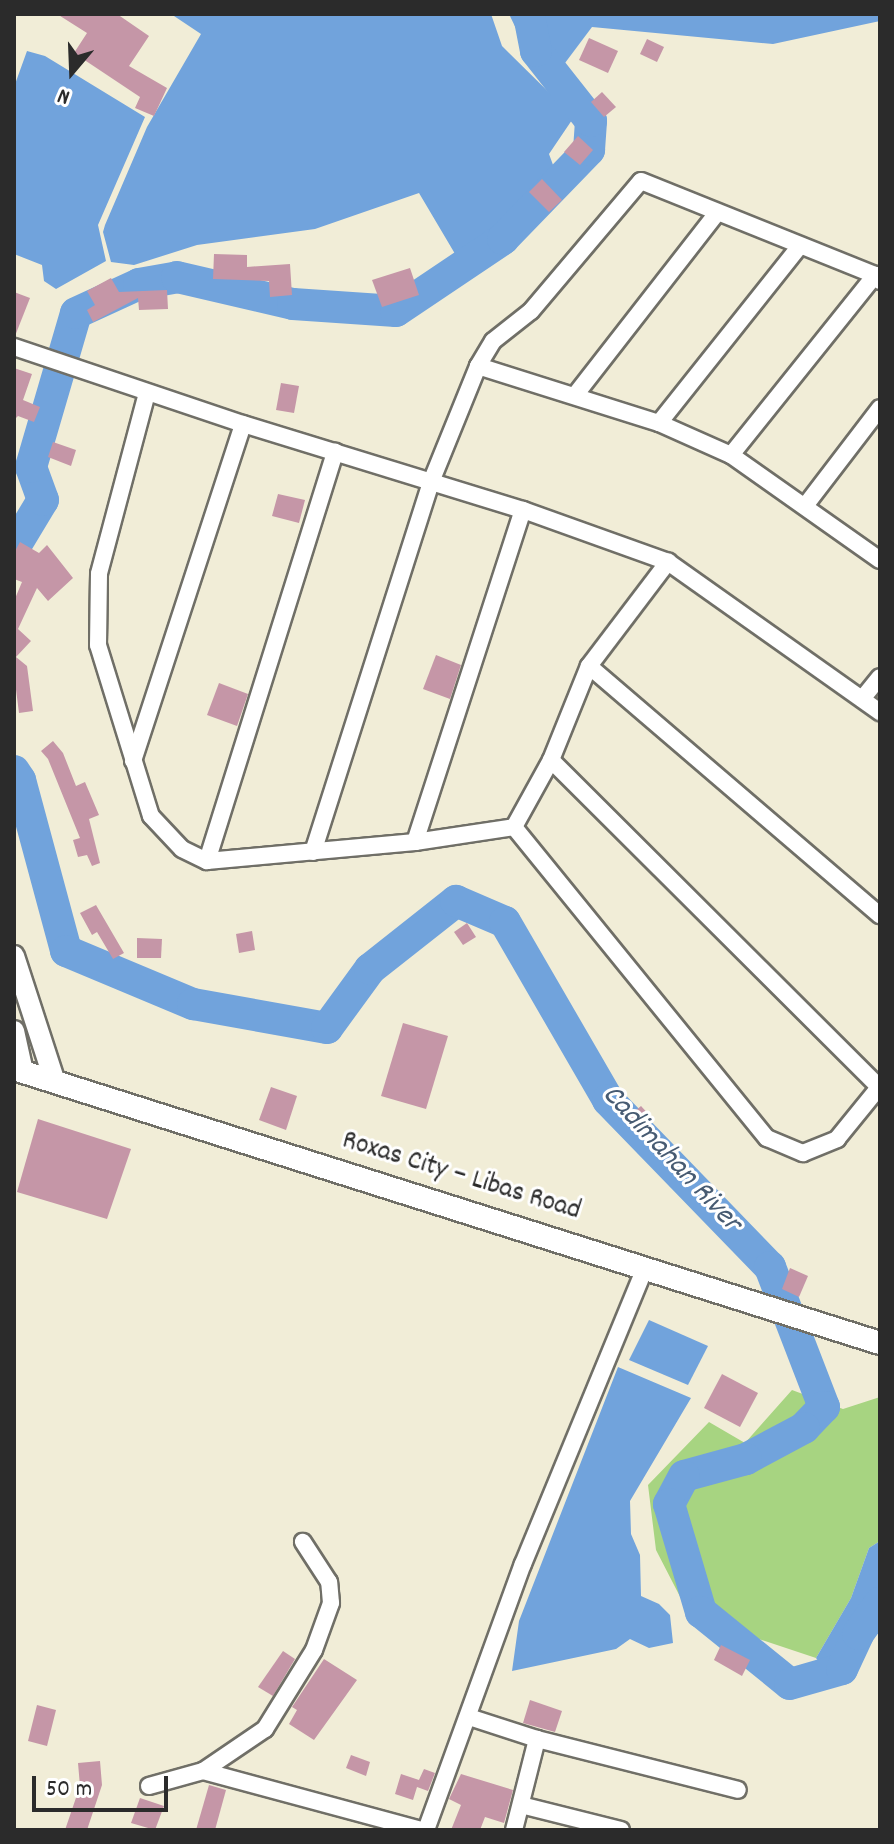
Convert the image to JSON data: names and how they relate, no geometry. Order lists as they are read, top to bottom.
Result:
{
  "streets": {
    "main road": ["Roxas City – Libas Road"]
  },
  "water": ["Cadimahan River"],
  "scale_bar": "50 m",
  "north": "bottom"
}
